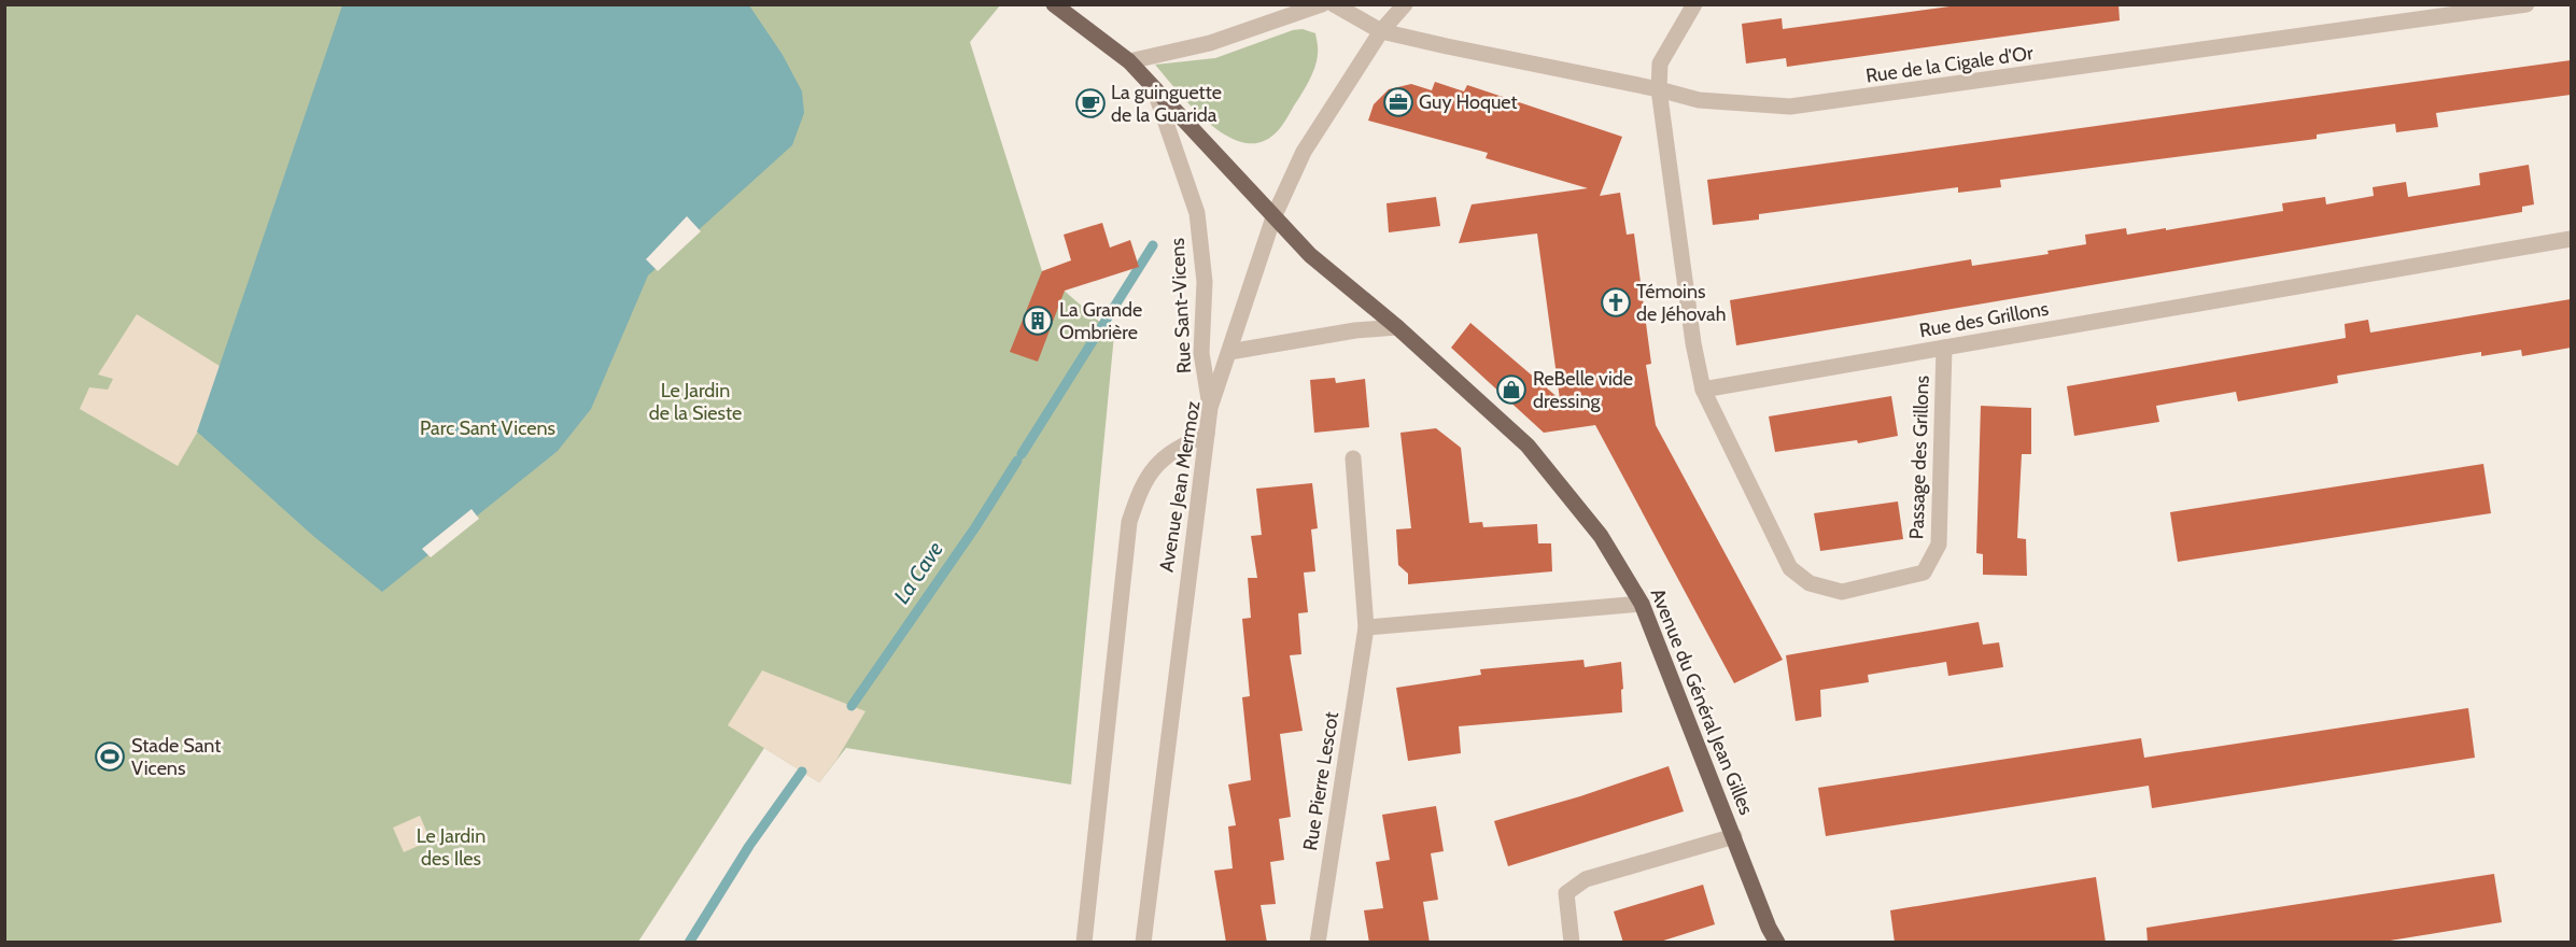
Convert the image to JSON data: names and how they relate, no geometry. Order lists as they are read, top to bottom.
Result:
{
  "streets": {
    "main road": ["Rue Sant-Vicens", "Avenue du Général Jean Gilles"],
    "street": [
      "Rue de la Cigale d'Or",
      "Rue des Grillons",
      "Passage des Grillons",
      "Avenue Jean Mermoz",
      "Rue Pierre Lescot"
    ]
  },
  "crossings": [
    ["Rue de la Cigale d'Or", "Avenue Jean Mermoz"],
    ["Rue Sant-Vicens", "Avenue Jean Mermoz"],
    ["Rue Sant-Vicens", "Avenue du Général Jean Gilles"],
    ["Rue des Grillons", "Passage des Grillons"],
    ["Avenue Jean Mermoz", "Avenue du Général Jean Gilles"]
  ],
  "water": ["La Cave"],
  "parks": ["Le Jardin de la Sieste", "Parc Sant Vicens", "Le Jardin des Iles"],
  "places": {
    "office": ["Guy Hoquet"],
    "cafe": ["La guinguette de la Guarida"],
    "church": ["Témoins de Jéhovah"],
    "building": ["La Grande Ombrière"],
    "shop": ["ReBelle vide dressing"],
    "sports": ["Stade Sant Vicens"]
  }
}
